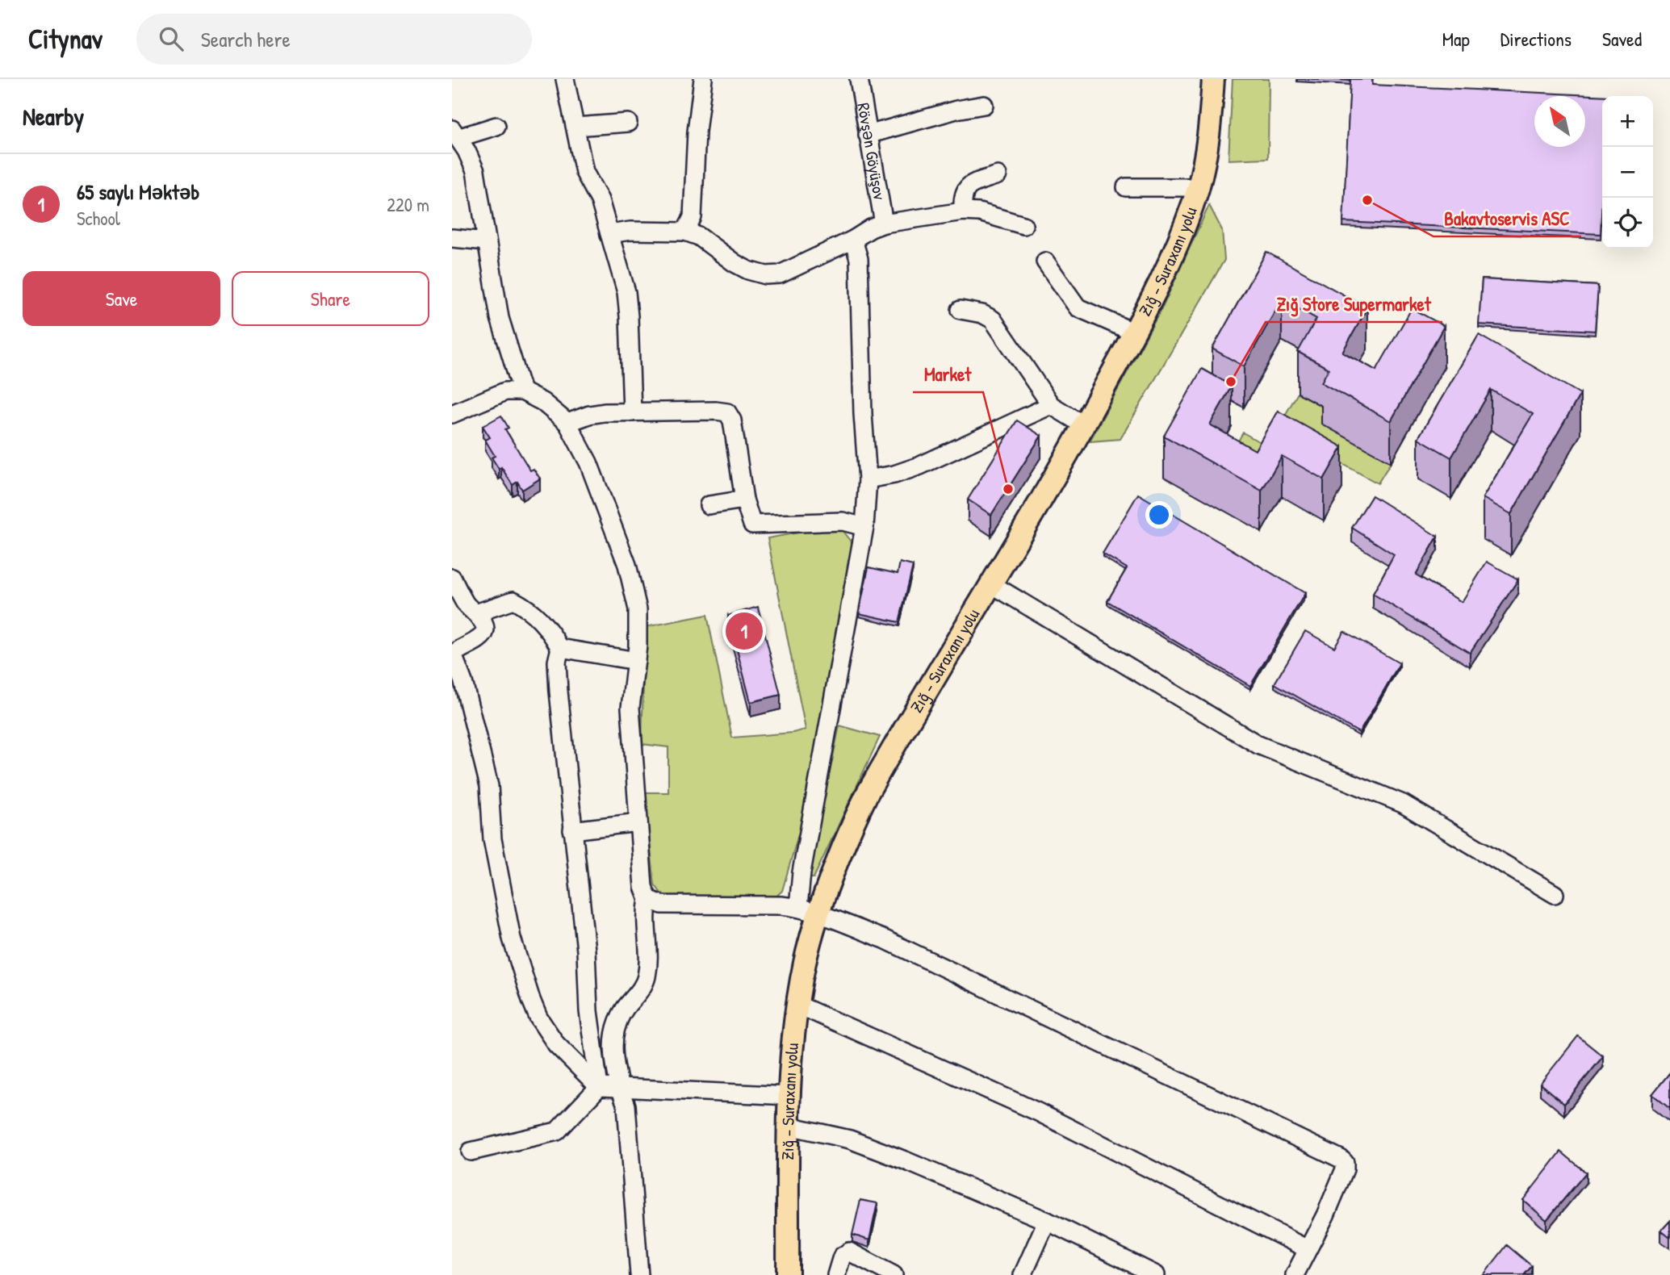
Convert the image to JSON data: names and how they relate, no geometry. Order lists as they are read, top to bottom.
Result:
{
  "streets": {
    "main road": ["Zığ - Suraxanı yolu"],
    "street": ["Rövşən Göyüşov"]
  },
  "places": ["Bakavtoservis ASC", "Zığ Store Supermarket", "Market"],
  "north": "top left",
  "page": {
    "header": "Citynav",
    "search": "Search here",
    "nav": ["Map", "Directions", "Saved"],
    "heading": "Nearby",
    "map_buttons": ["+", "−"],
    "list": [
      {
        "mark": "1",
        "name": "65 saylı Məktəb",
        "note": "School",
        "value": "220 m"
      }
    ],
    "buttons": ["Save", "Share"],
    "pins": "1"
  }
}
